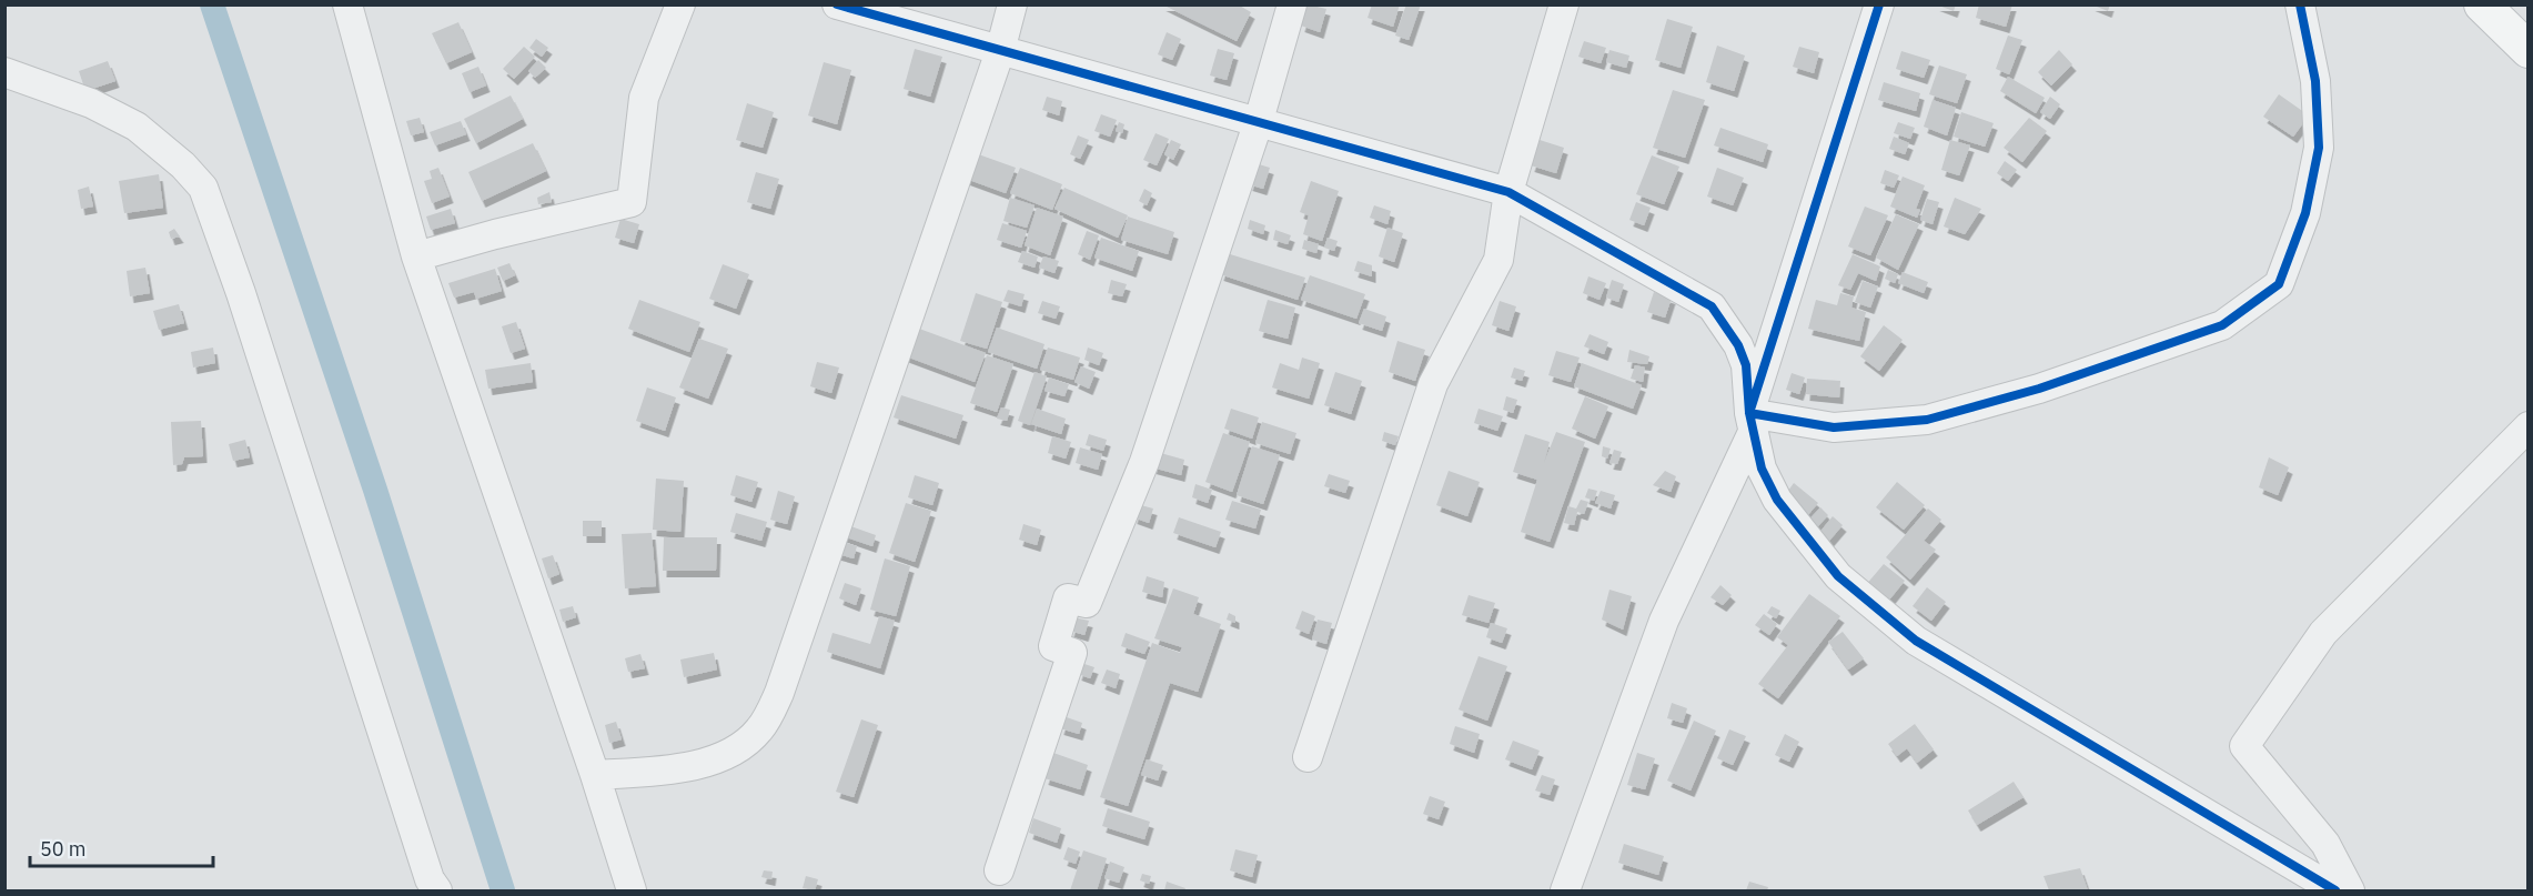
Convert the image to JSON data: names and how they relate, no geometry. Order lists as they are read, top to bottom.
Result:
{
  "scale_bar": "50 m"
}
